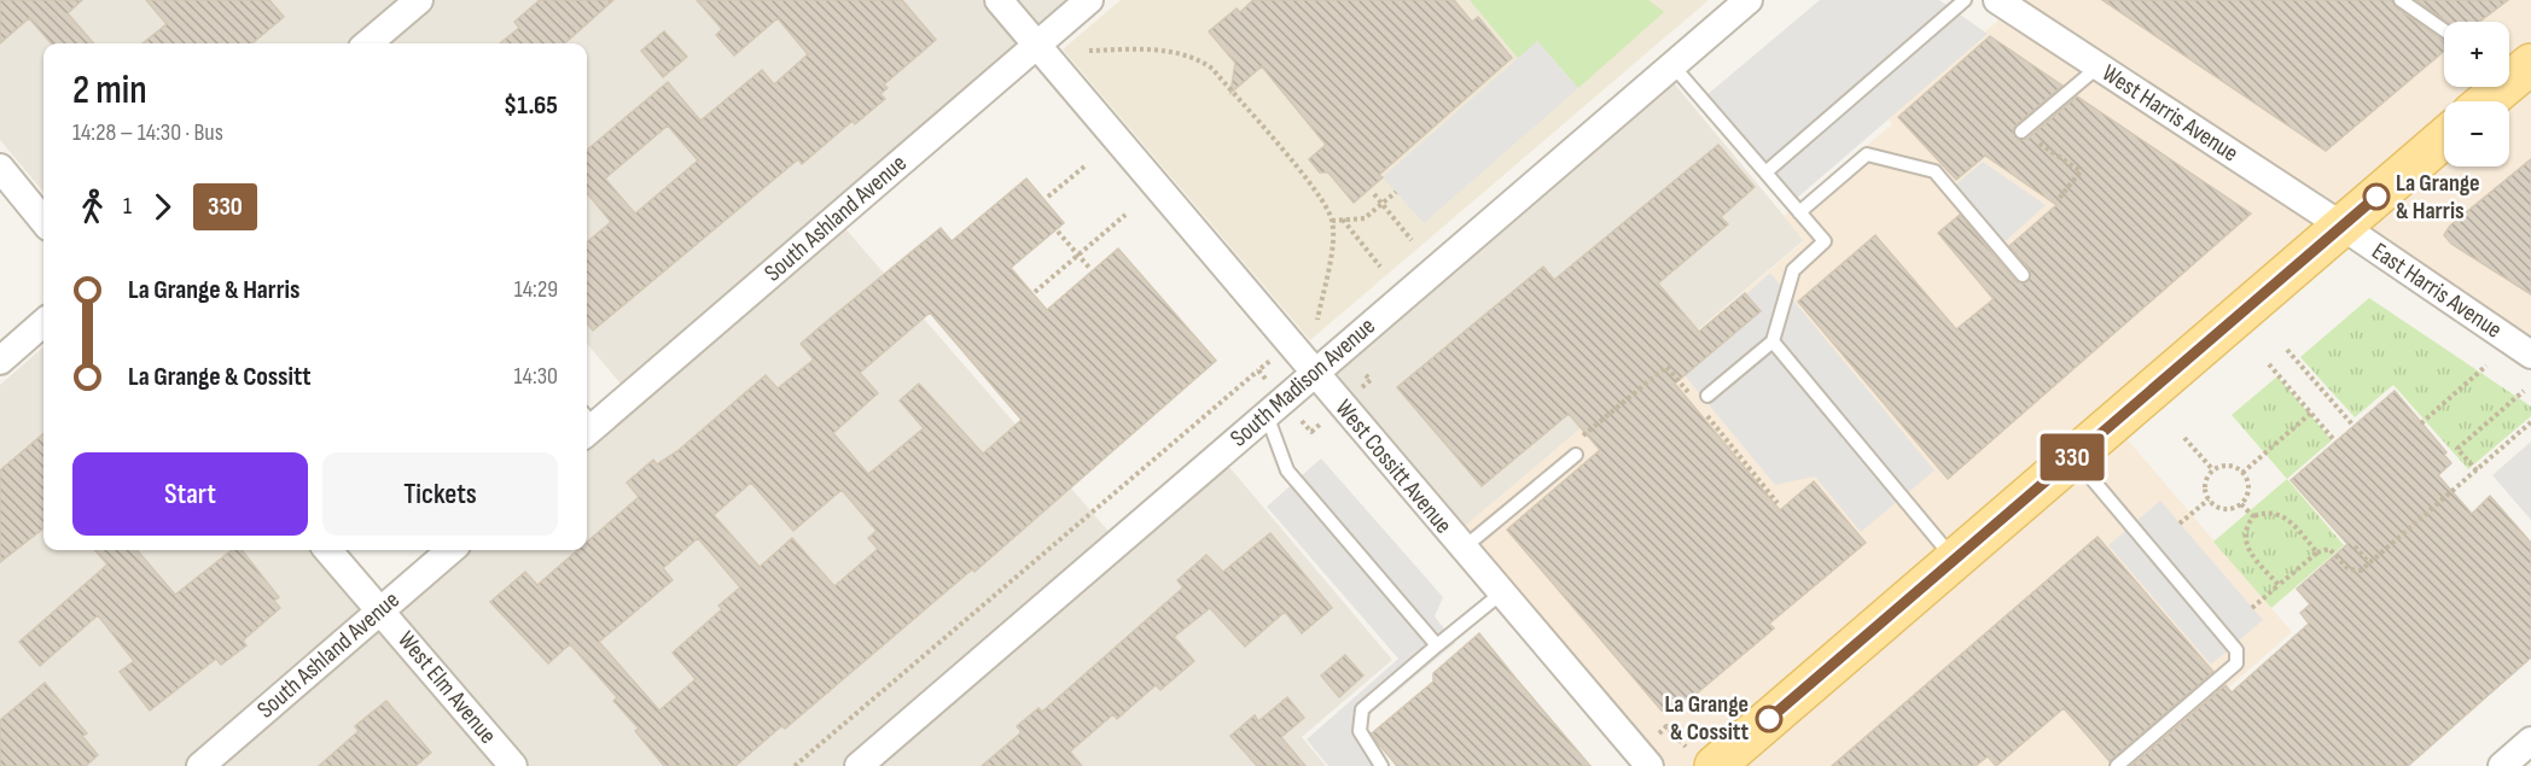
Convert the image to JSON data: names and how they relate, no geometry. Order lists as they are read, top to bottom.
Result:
{
  "streets": {
    "street": [
      "West Harris Avenue",
      "South Ashland Avenue",
      "East Harris Avenue",
      "South Madison Avenue",
      "West Cossitt Avenue",
      "West Elm Avenue"
    ]
  },
  "crossings": [
    ["West Harris Avenue", "East Harris Avenue"],
    ["South Ashland Avenue", "West Cossitt Avenue"],
    ["South Ashland Avenue", "West Elm Avenue"],
    ["South Madison Avenue", "West Cossitt Avenue"]
  ],
  "places": ["La Grange & Harris", "La Grange & Cossitt"],
  "lines": ["bus line 330"],
  "page": {
    "on_map": "330",
    "map_buttons": ["+", "−"],
    "heading": ["2 min", "14:28 – 14:30 · Bus", "$1.65"],
    "legs": ["1", "330"],
    "list": [
      {
        "name": "La Grange & Harris",
        "value": "14:29"
      },
      {
        "name": "La Grange & Cossitt",
        "value": "14:30"
      }
    ],
    "buttons": ["Start", "Tickets"]
  }
}
